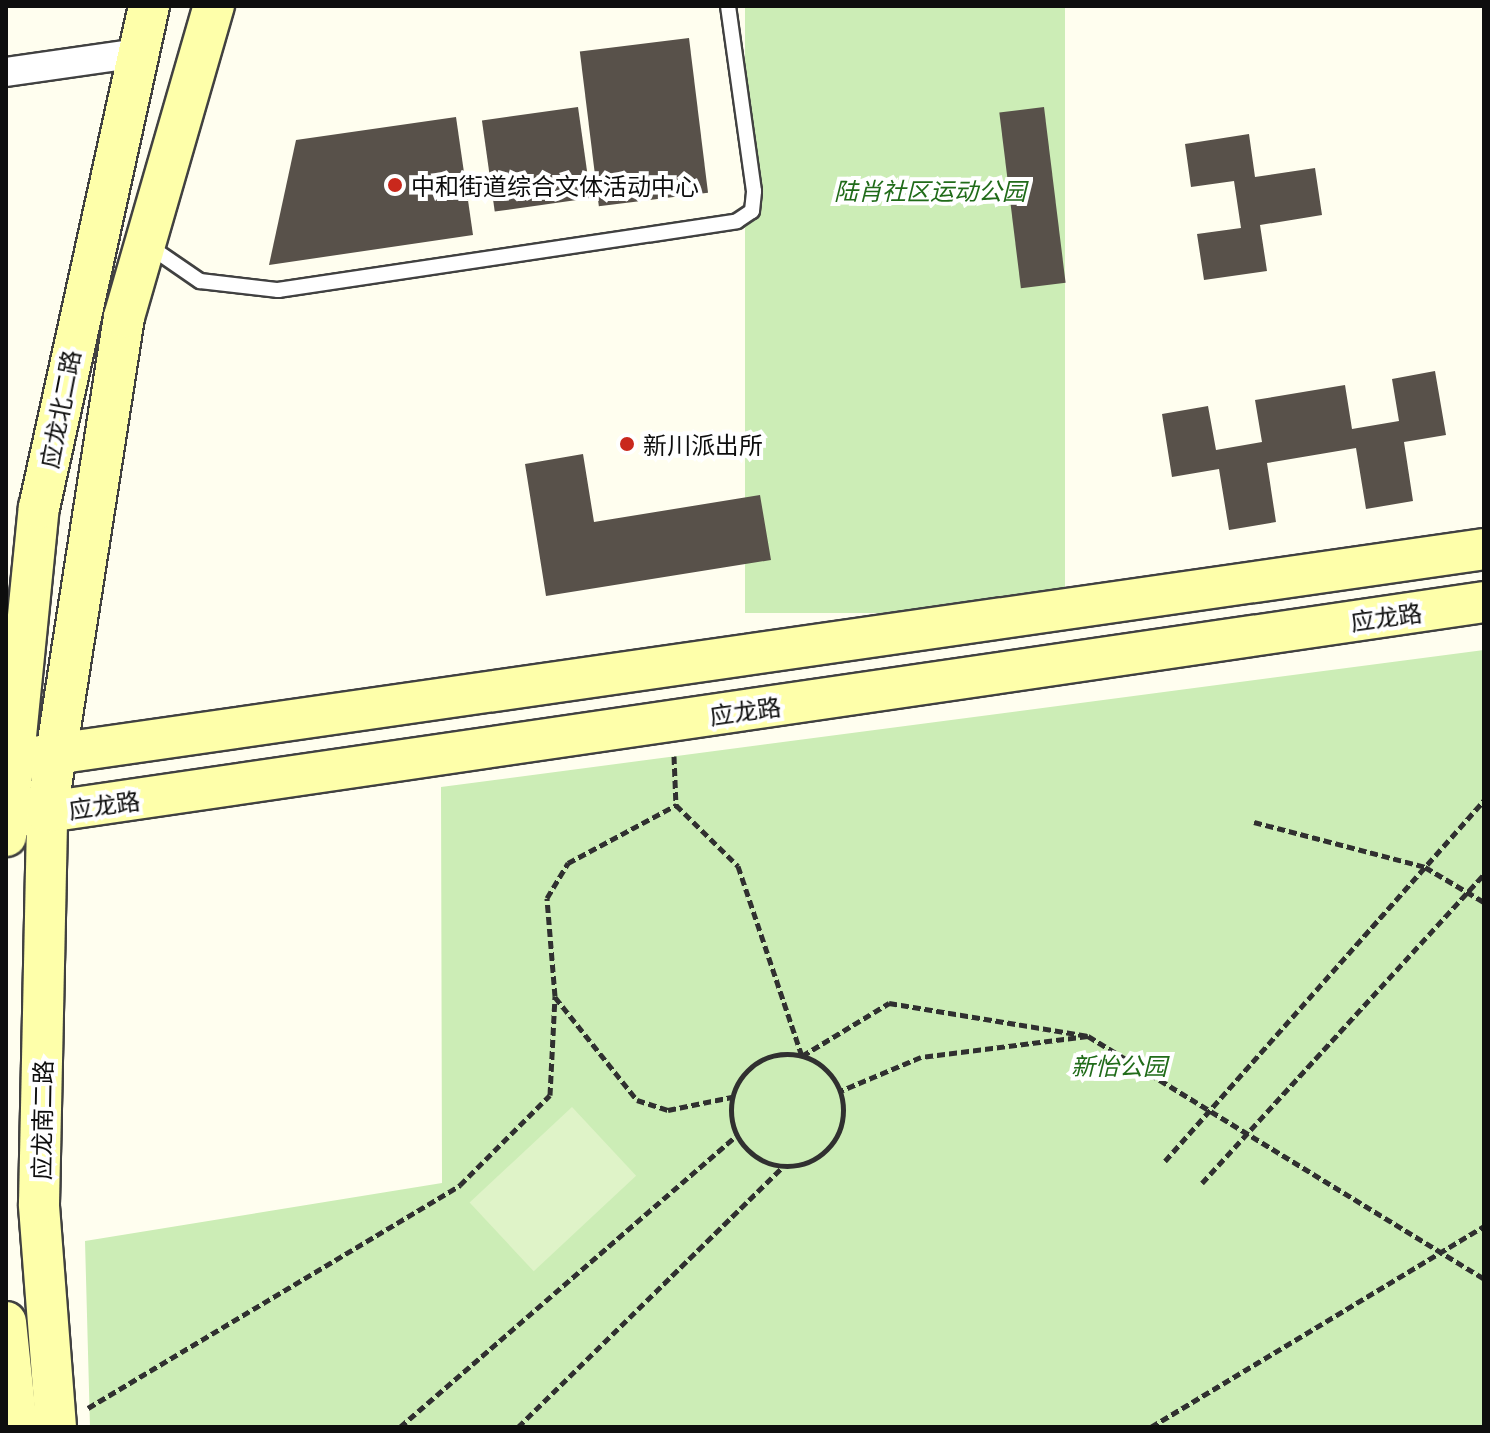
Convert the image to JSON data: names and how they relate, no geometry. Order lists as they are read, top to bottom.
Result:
{
  "streets": {
    "street": ["应龙北二路", "应龙路", "应龙南二路"]
  },
  "crossings": [
    ["应龙北二路", "应龙路"],
    ["应龙北二路", "应龙南二路"],
    ["应龙路", "应龙南二路"]
  ],
  "parks": ["陆肖社区运动公园", "新怡公园"],
  "places": ["中和街道综合文体活动中心", "新川派出所"]
}
